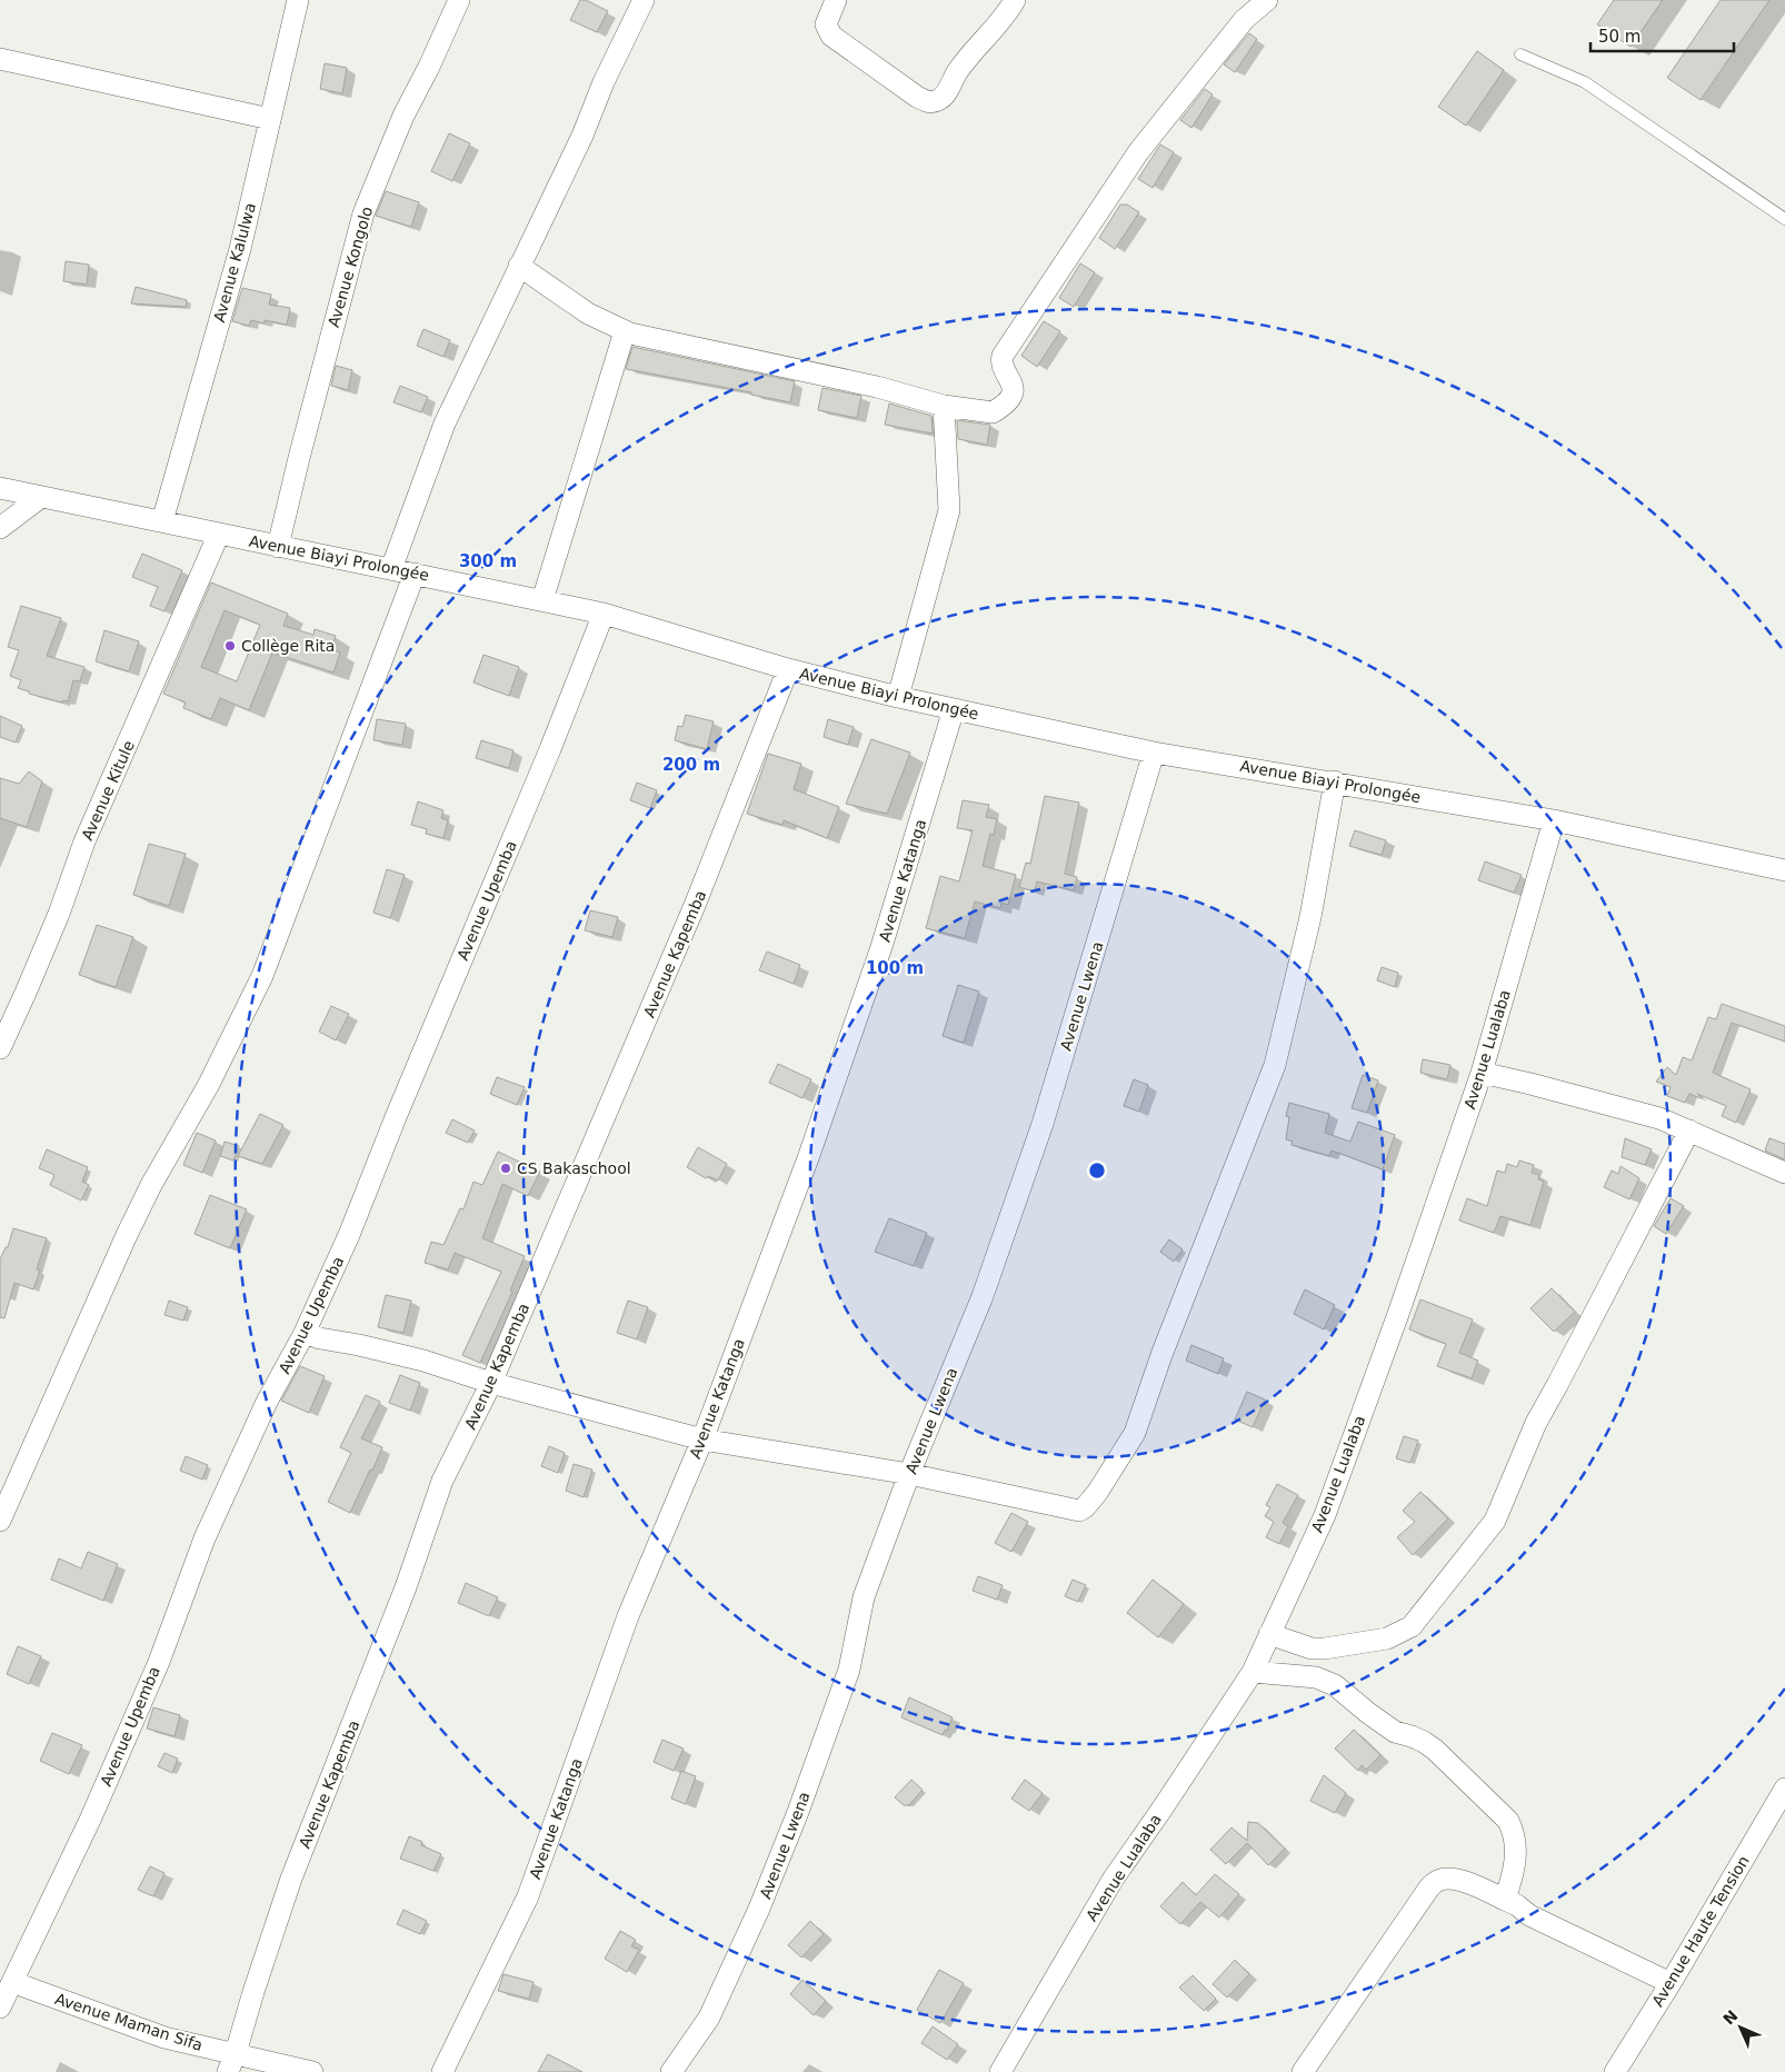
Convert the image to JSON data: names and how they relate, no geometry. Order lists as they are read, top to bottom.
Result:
{
  "streets": {
    "street": [
      "Avenue Kalulwa",
      "Avenue Kongolo",
      "Avenue Biayi Prolongée",
      "Avenue Kitule",
      "Avenue Katanga",
      "Avenue Upemba",
      "Avenue Kapemba",
      "Avenue Lwena",
      "Avenue Lualaba",
      "Avenue Haute Tension",
      "Avenue Maman Sifa"
    ]
  },
  "crossings": [
    ["Avenue Kalulwa", "Avenue Biayi Prolongée"],
    ["Avenue Kongolo", "Avenue Biayi Prolongée"],
    ["Avenue Biayi Prolongée", "Avenue Kitule"],
    ["Avenue Biayi Prolongée", "Avenue Katanga"],
    ["Avenue Biayi Prolongée", "Avenue Upemba"],
    ["Avenue Biayi Prolongée", "Avenue Kapemba"],
    ["Avenue Biayi Prolongée", "Avenue Lwena"],
    ["Avenue Biayi Prolongée", "Avenue Lualaba"],
    ["Avenue Upemba", "Avenue Maman Sifa"],
    ["Avenue Kapemba", "Avenue Maman Sifa"]
  ],
  "places": ["Collège Rita", "CS Bakaschool"],
  "scale_bar": "50 m",
  "north": "top left",
  "rings": ["300 m", "200 m", "100 m"]
}
